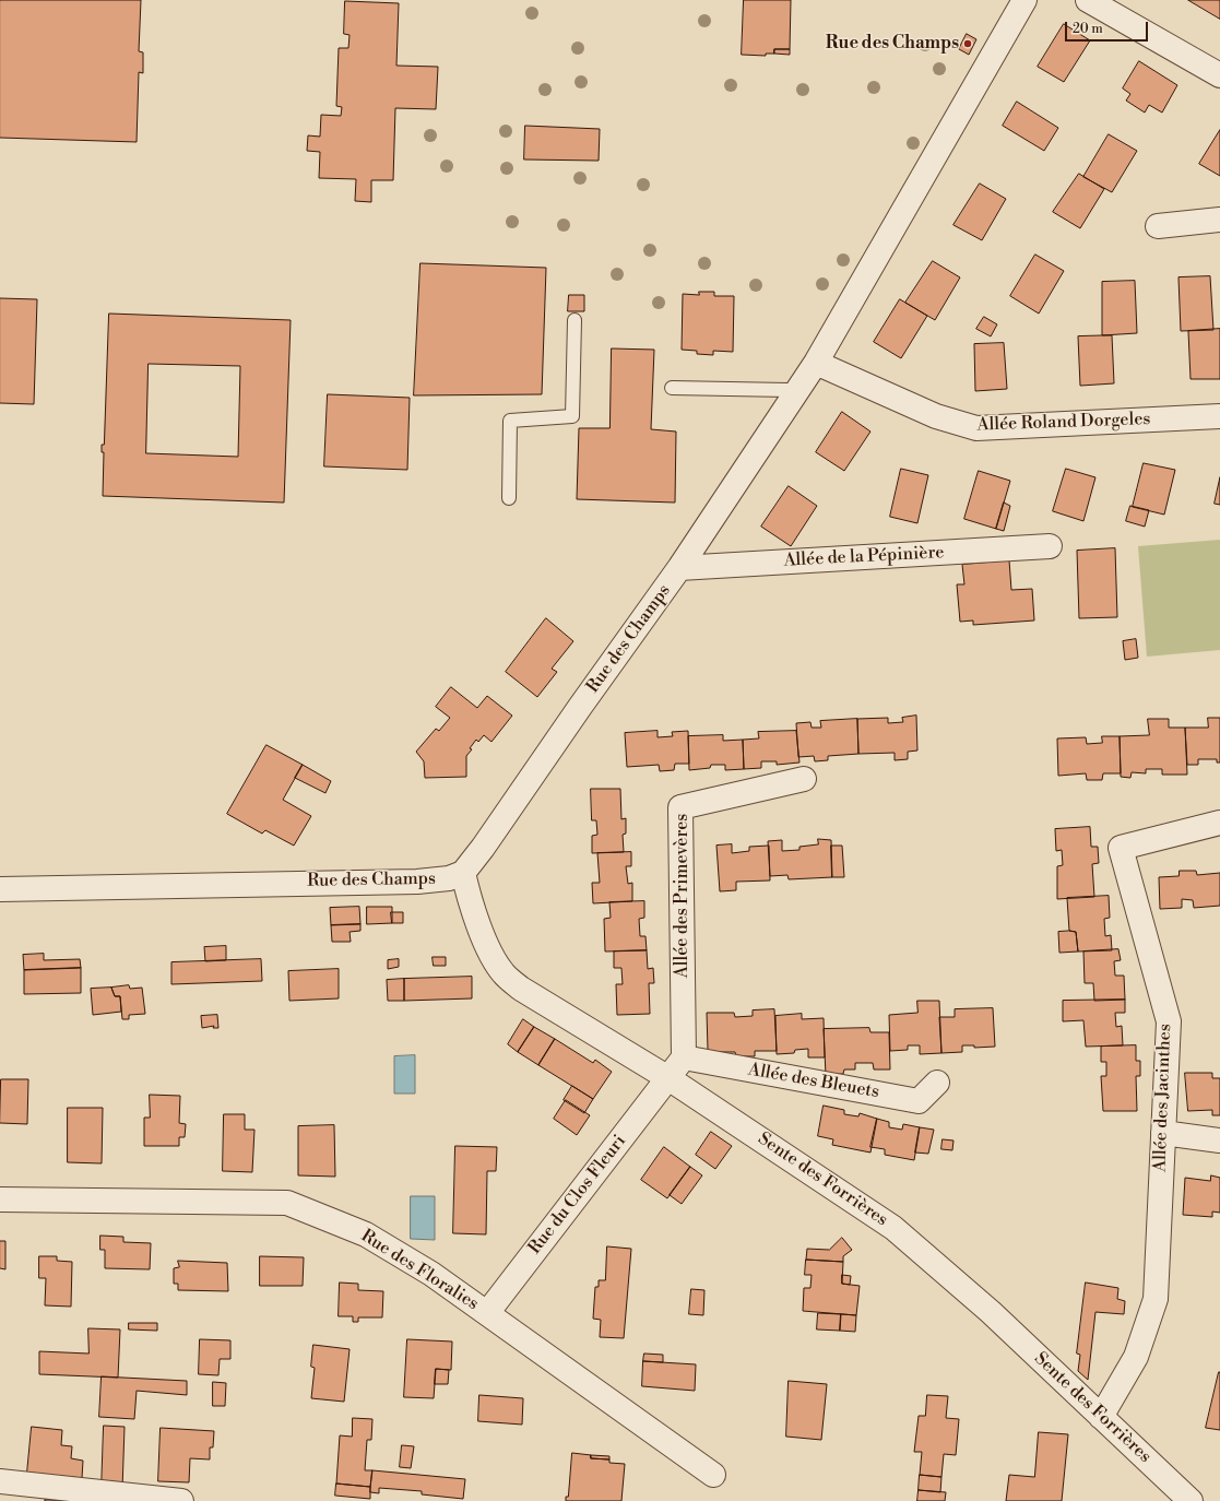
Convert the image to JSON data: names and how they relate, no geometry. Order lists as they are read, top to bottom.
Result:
{
  "streets": {
    "street": [
      "Allée Roland Dorgeles",
      "Allée de la Pépinière",
      "Rue des Champs",
      "Allée des Primevères",
      "Allée des Bleuets",
      "Allée des Jacinthes",
      "Sente des Forrières",
      "Rue du Clos Fleuri",
      "Rue des Floralies"
    ]
  },
  "crossings": [
    ["Allée Roland Dorgeles", "Rue des Champs"],
    ["Allée de la Pépinière", "Rue des Champs"],
    ["Rue des Champs", "Sente des Forrières"],
    ["Allée des Primevères", "Allée des Bleuets"],
    ["Allée des Jacinthes", "Sente des Forrières"],
    ["Sente des Forrières", "Rue du Clos Fleuri"],
    ["Rue du Clos Fleuri", "Rue des Floralies"]
  ],
  "places": ["Rue des Champs"],
  "scale_bar": "20 m"
}
